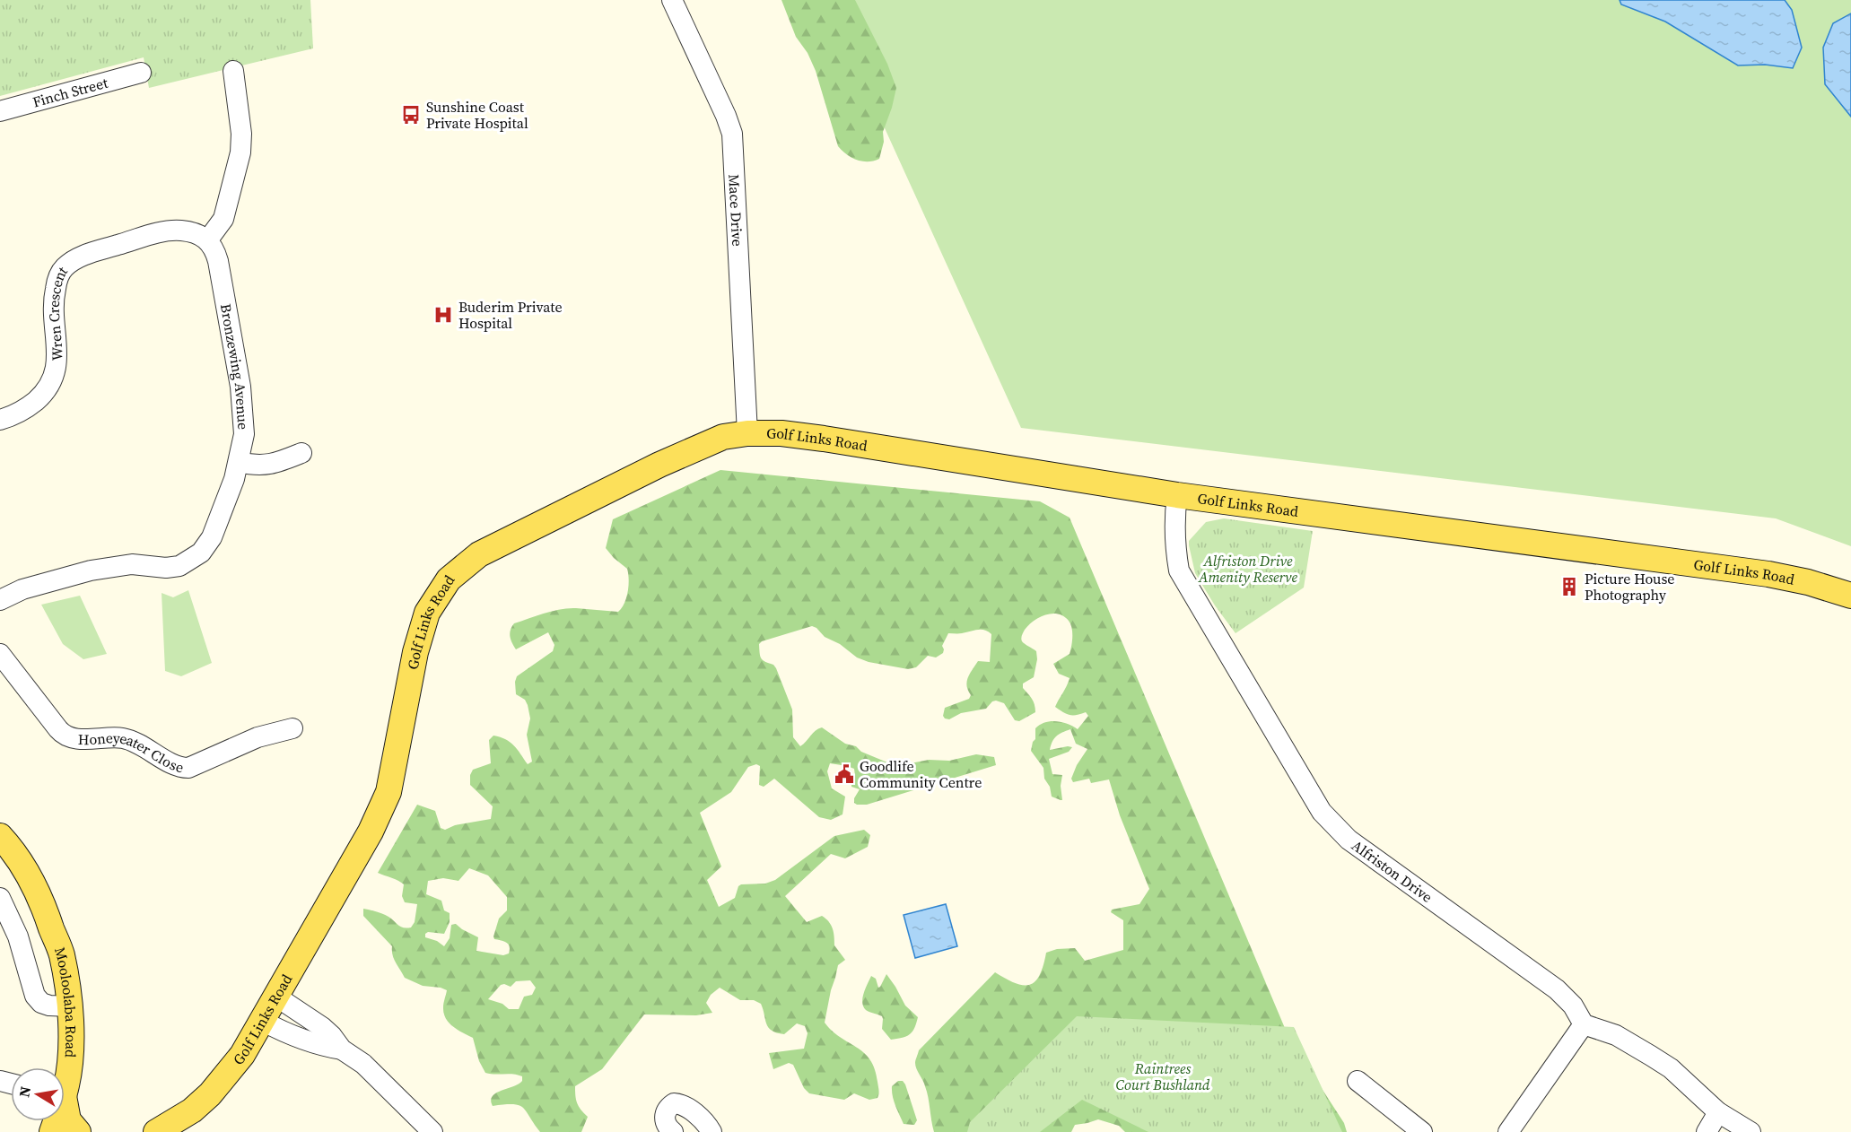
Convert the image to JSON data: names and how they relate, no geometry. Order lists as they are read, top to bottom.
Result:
{
  "streets": {
    "main road": ["Golf Links Road", "Mooloolaba Road"],
    "street": [
      "Finch Street",
      "Mace Drive",
      "Wren Crescent",
      "Bronzewing Avenue",
      "Honeyeater Close",
      "Alfriston Drive"
    ]
  },
  "crossings": [
    ["Mace Drive", "Golf Links Road"],
    ["Wren Crescent", "Bronzewing Avenue"],
    ["Golf Links Road", "Alfriston Drive"]
  ],
  "parks": ["Alfriston Drive Amenity Reserve", "Raintrees Court Bushland"],
  "places": {
    "bus stop": ["Sunshine Coast Private Hospital"],
    "hospital": ["Buderim Private Hospital"],
    "building": ["Picture House Photography"],
    "public building": ["Goodlife Community Centre"]
  },
  "north": "left"
}
